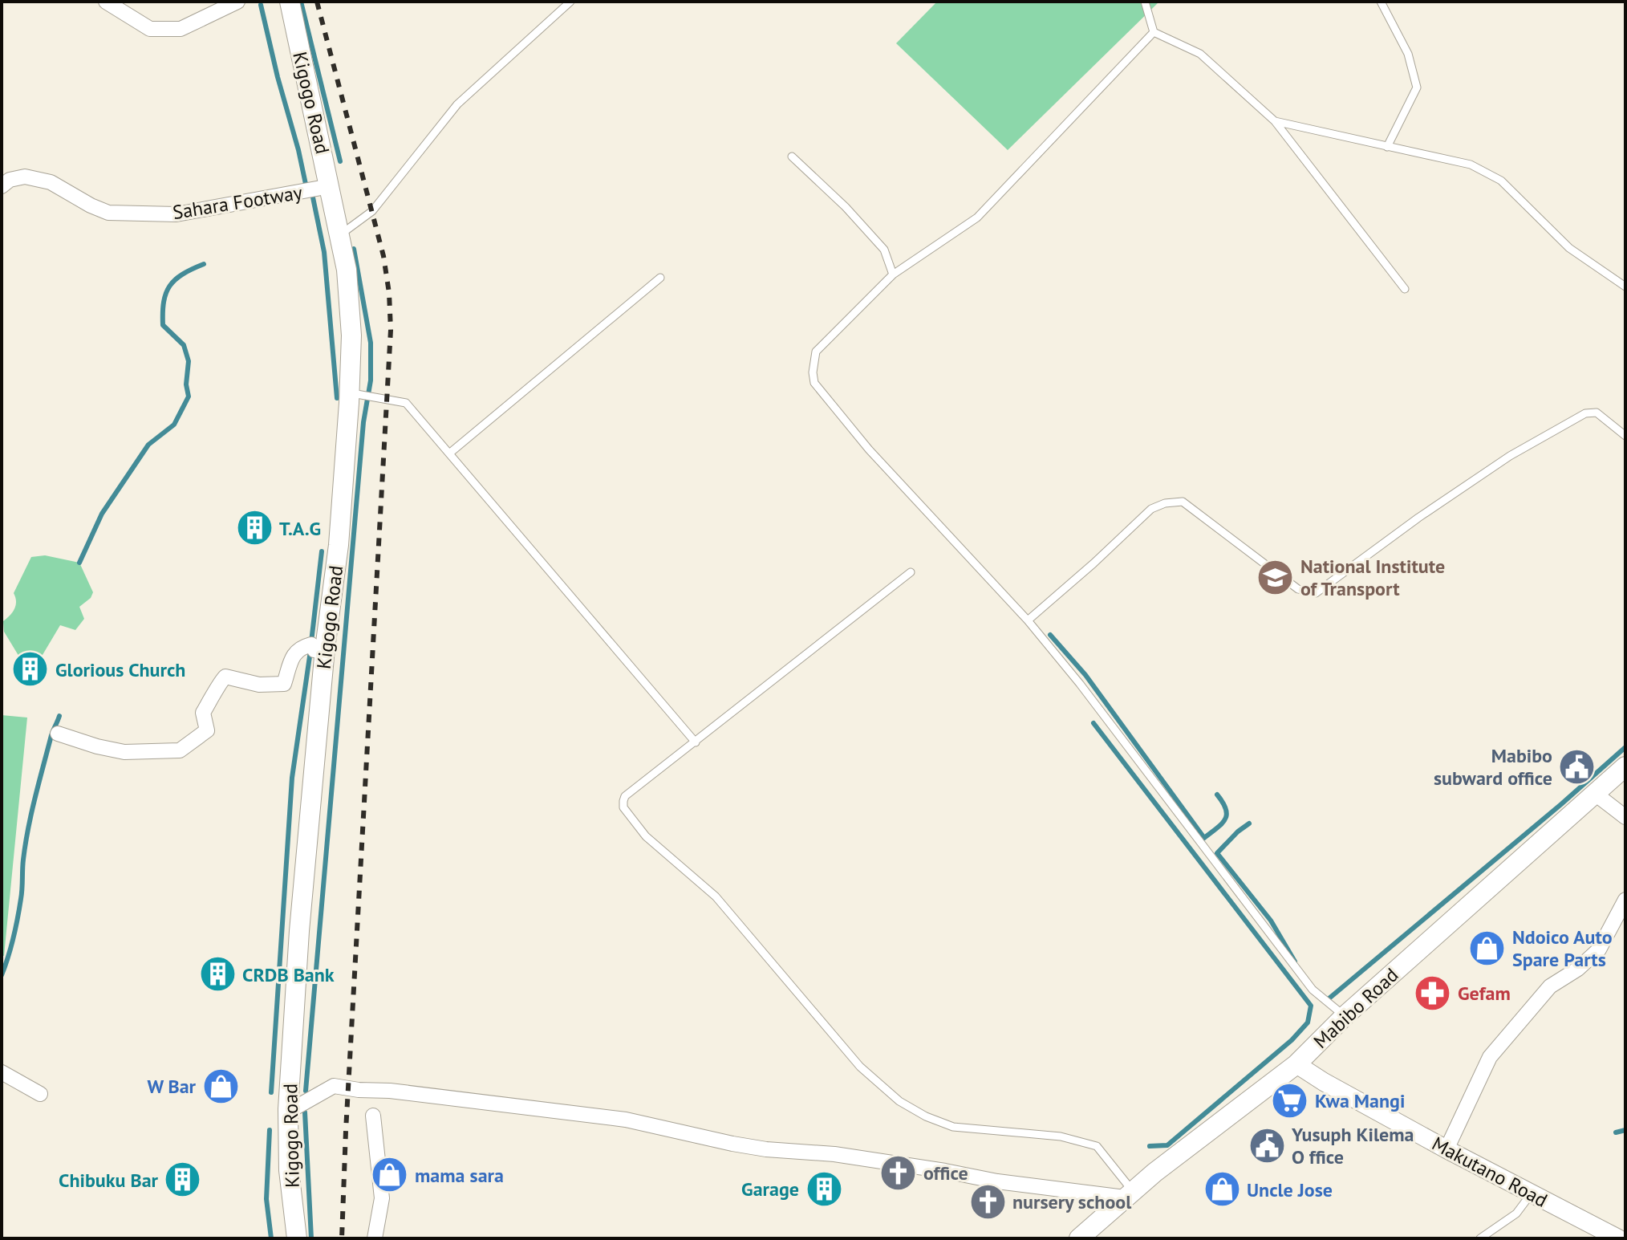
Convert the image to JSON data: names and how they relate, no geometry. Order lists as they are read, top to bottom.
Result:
{
  "streets": {
    "main road": ["Kigogo Road", "Mabibo Road"],
    "street": ["Sahara Footway", "Makutano Road"]
  },
  "crossings": [
    ["Kigogo Road", "Sahara Footway"],
    ["Mabibo Road", "Makutano Road"]
  ],
  "places": {
    "building": [
      "T.A.G",
      "Glorious Church",
      "CRDB Bank",
      "Chibuku Bar",
      "Garage"
    ],
    "school or university": ["National Institute of Transport"],
    "public building": ["Mabibo subward office", "Yusuph Kilema O ffice"],
    "shop": [
      "Ndoico Auto Spare Parts",
      "W Bar",
      "mama sara",
      "Uncle Jose"
    ],
    "pharmacy": ["Gefam"],
    "supermarket": ["Kwa Mangi"],
    "church": ["office", "nursery school"]
  }
}
